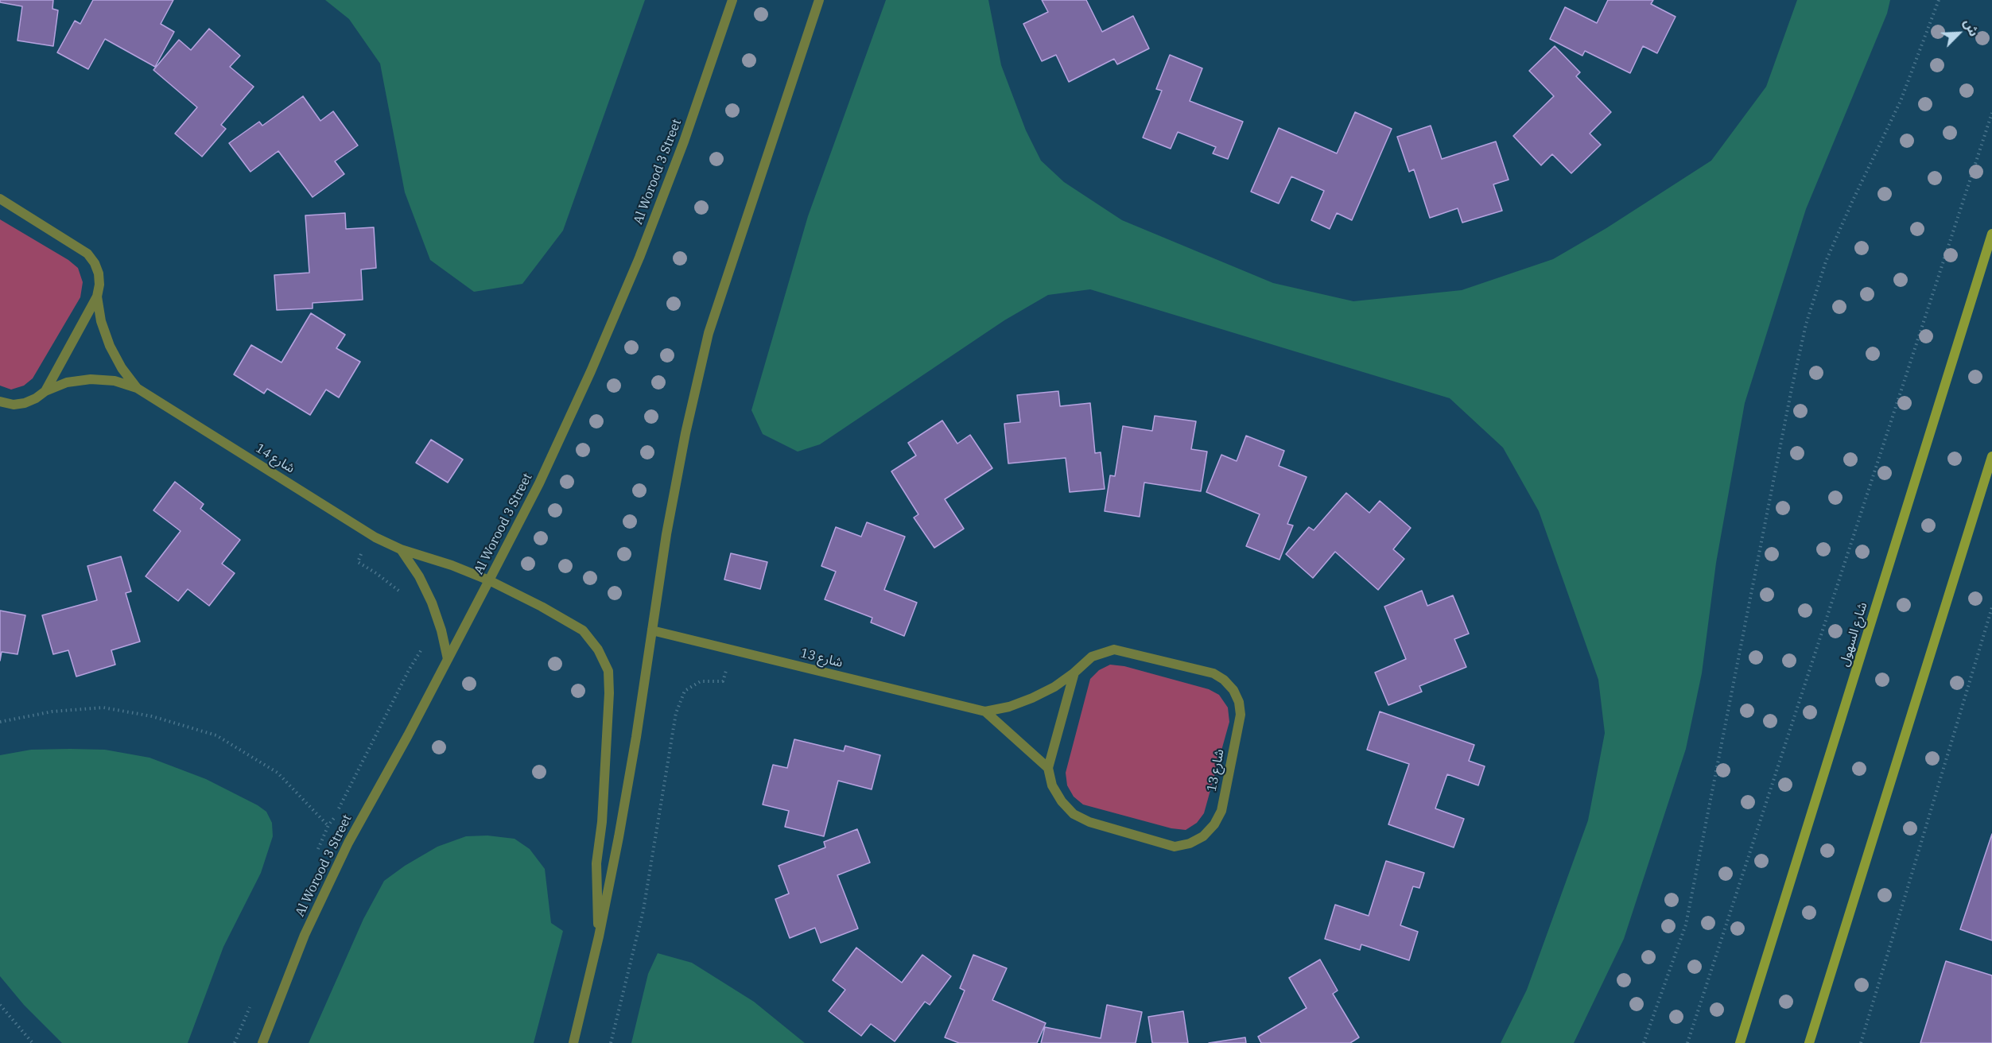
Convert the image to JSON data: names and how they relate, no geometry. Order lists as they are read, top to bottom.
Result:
{
  "streets": {
    "main road": ["شارع السهول"],
    "street": ["Al Worood 3 Street", "شارع 14", "شارع 13"]
  },
  "crossings": [
    ["Al Worood 3 Street", "شارع 14"]
  ],
  "north": "top right"
}
